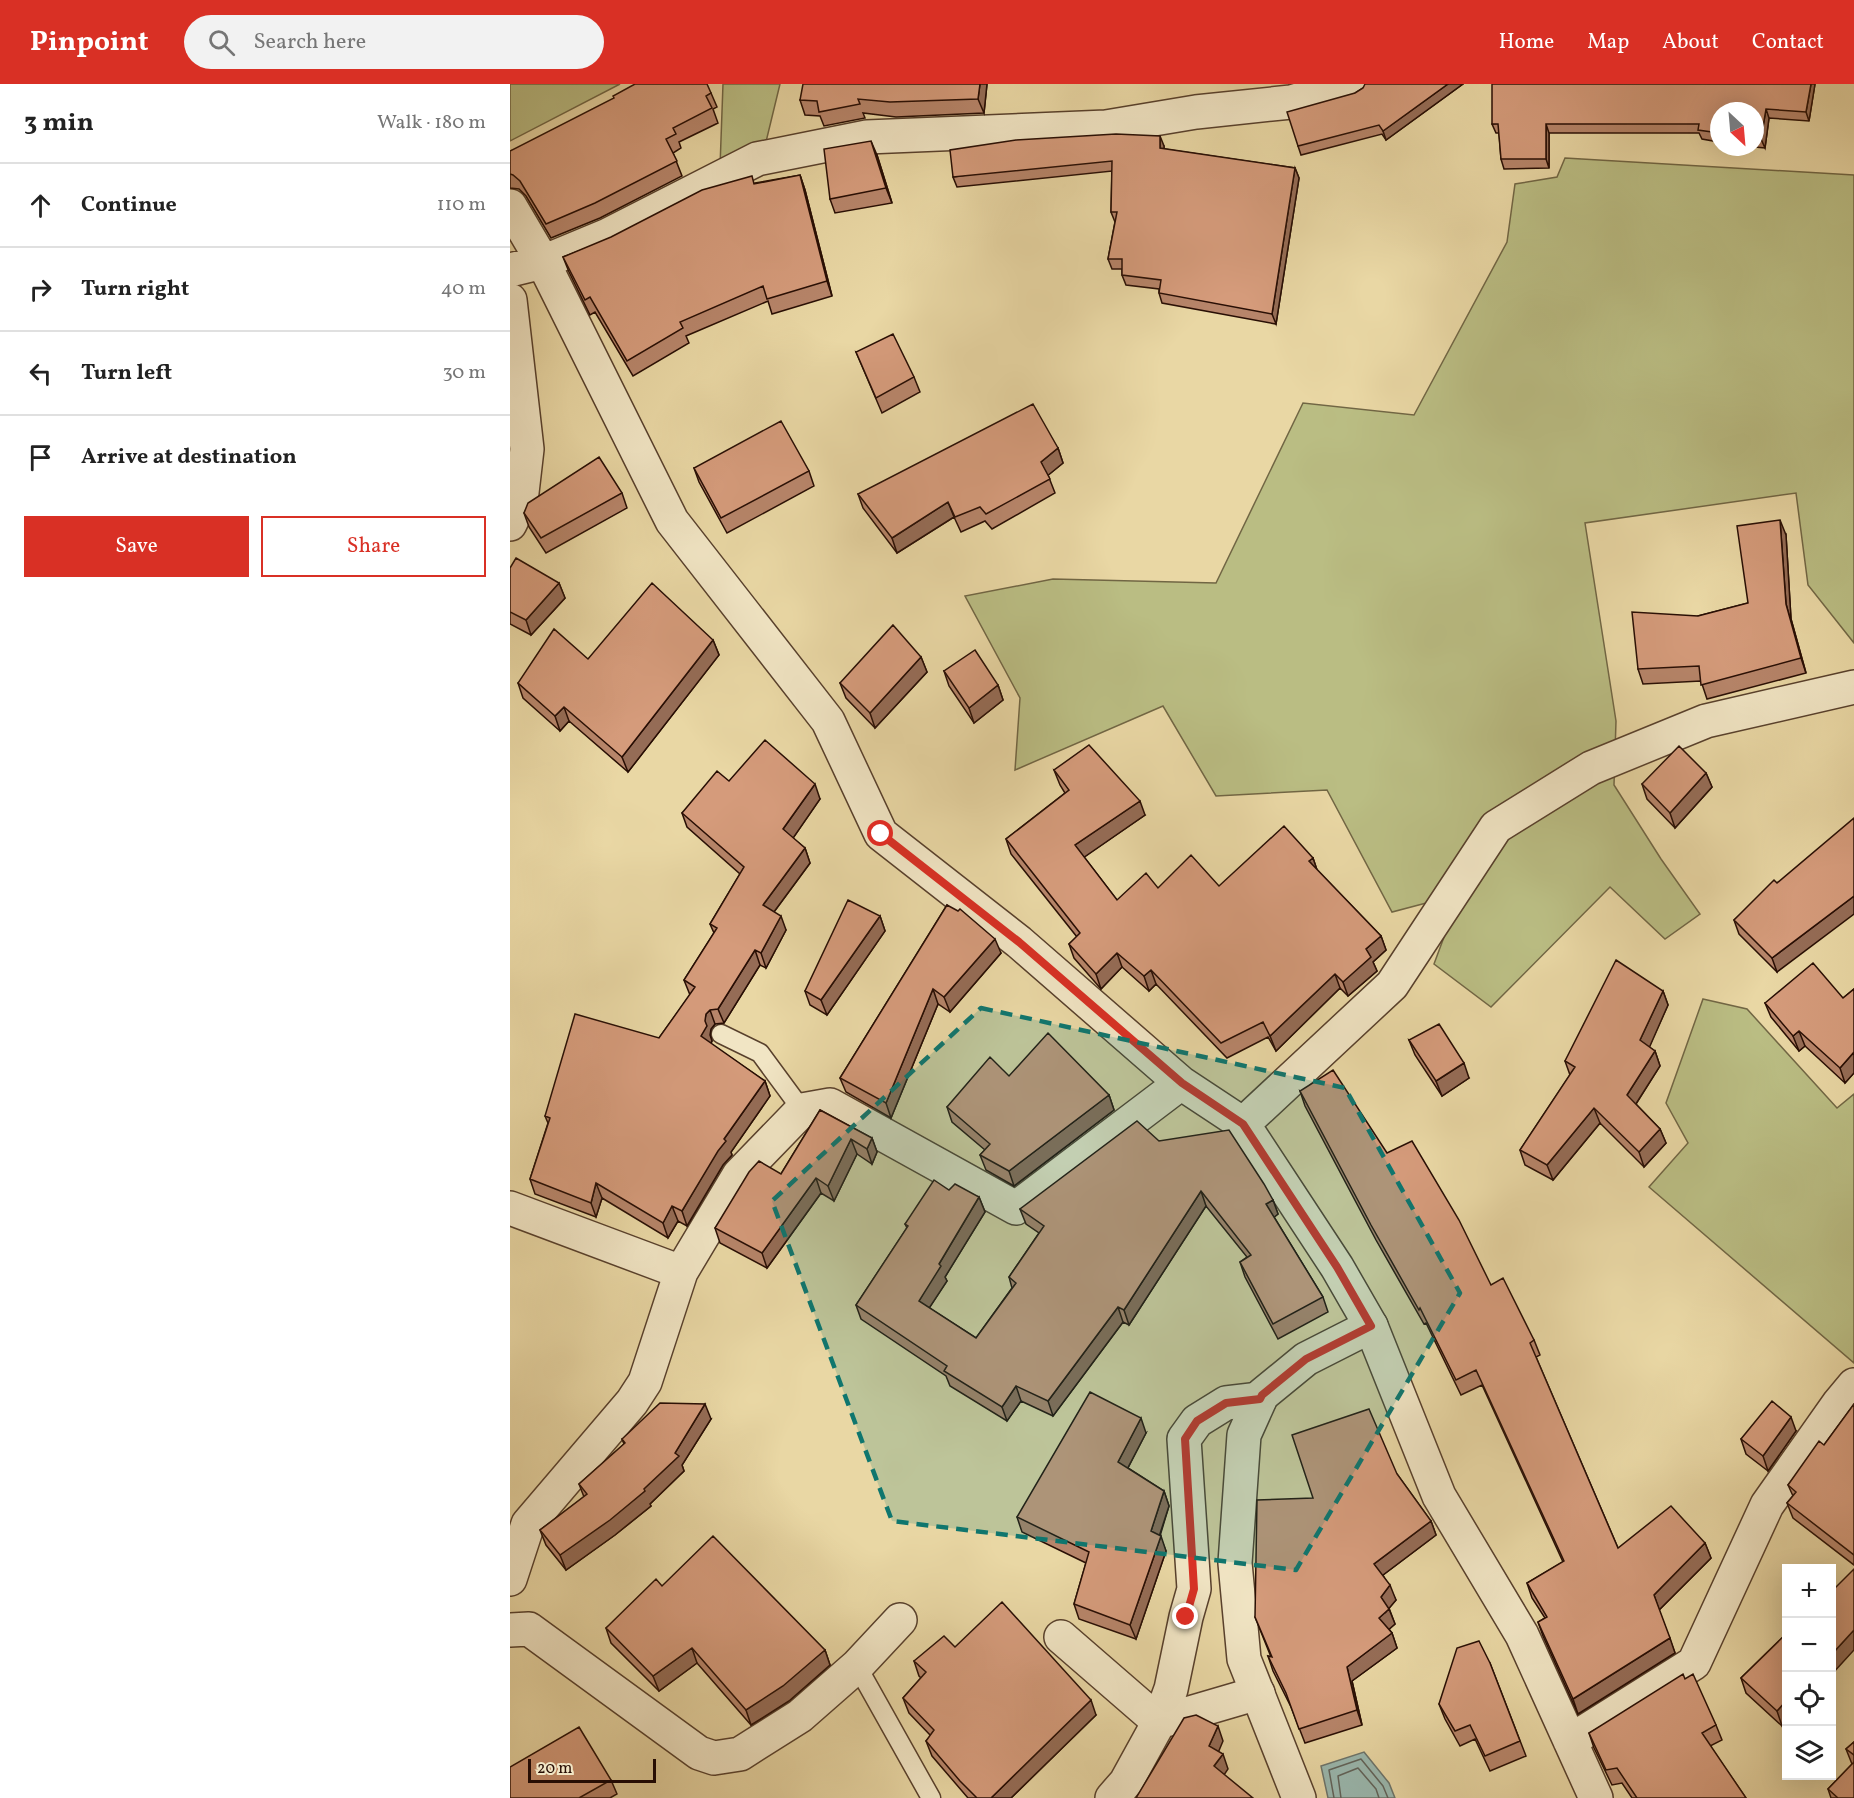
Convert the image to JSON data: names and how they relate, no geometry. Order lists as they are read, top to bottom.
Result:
{
  "scale_bar": "20 m",
  "north": "bottom right",
  "page": {
    "header": "Pinpoint",
    "search": "Search here",
    "nav": [
      "Home",
      "Map",
      "About",
      "Contact"
    ],
    "heading": ["3 min", "Walk · 180 m"],
    "list": [
      ["Continue", "110 m"],
      ["Turn right", "40 m"],
      ["Turn left", "30 m"],
      "Arrive at destination"
    ],
    "buttons": ["Save", "Share"],
    "map_buttons": ["+", "−"],
    "scale": "20 m"
  }
}
